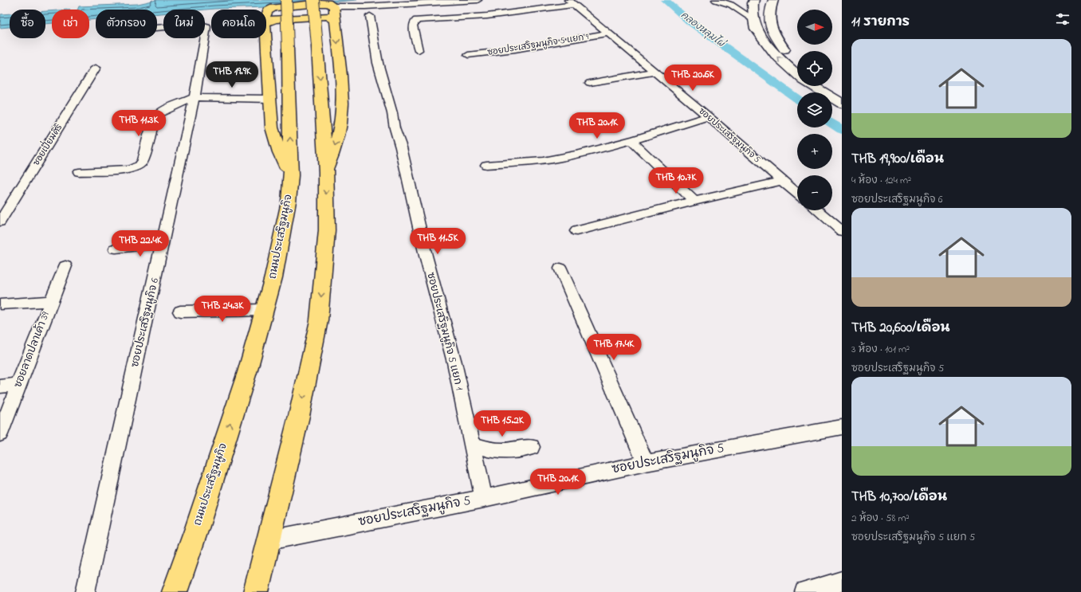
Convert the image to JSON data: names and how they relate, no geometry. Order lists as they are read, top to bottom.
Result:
{
  "streets": {
    "main road": ["ถนนประเสริฐมนูกิจ"],
    "street": [
      "ซอยประเสริฐมนูกิจ 5 แยก 9",
      "ซอยประเสริฐมนูกิจ 5",
      "ซอยเปี่ยมศิริ",
      "ซอยประเสริฐมนูกิจ 6",
      "ซอยประเสริฐมนูกิจ 5 แยก 1",
      "ซอยลาดปลาเค้า 39"
    ]
  },
  "crossings": [
    ["ซอยประเสริฐมนูกิจ 5 แยก 9", "ซอยประเสริฐมนูกิจ 5"],
    ["ซอยประเสริฐมนูกิจ 5", "ซอยประเสริฐมนูกิจ 5 แยก 1"]
  ],
  "water": ["คลองหลุมไผ่"],
  "north": "right",
  "page": {
    "heading": "11 รายการ",
    "map_buttons": ["+", "−"],
    "chip": [
      "ซื้อ",
      "เช่า",
      "ตัวกรอง",
      "ใหม่",
      "คอนโด"
    ],
    "list": [
      {
        "name": "THB 19,900/เดือน",
        "note": "4 ห้อง · 124 m² · ซอยประเสริฐมนูกิจ 6"
      },
      {
        "name": "THB 20,600/เดือน",
        "note": "3 ห้อง · 101 m² · ซอยประเสริฐมนูกิจ 5"
      },
      {
        "name": "THB 10,700/เดือน",
        "note": "2 ห้อง · 58 m² · ซอยประเสริฐมนูกิจ 5 แยก 5"
      }
    ],
    "price": [
      "THB 19.9K",
      "THB 20.6K",
      "THB 11.3K",
      "THB 20.1K",
      "THB 10.7K",
      "THB 11.5K",
      "THB 22.4K",
      "THB 24.3K",
      "THB 17.4K",
      "THB 15.2K",
      "THB 20.1K"
    ]
  }
}
